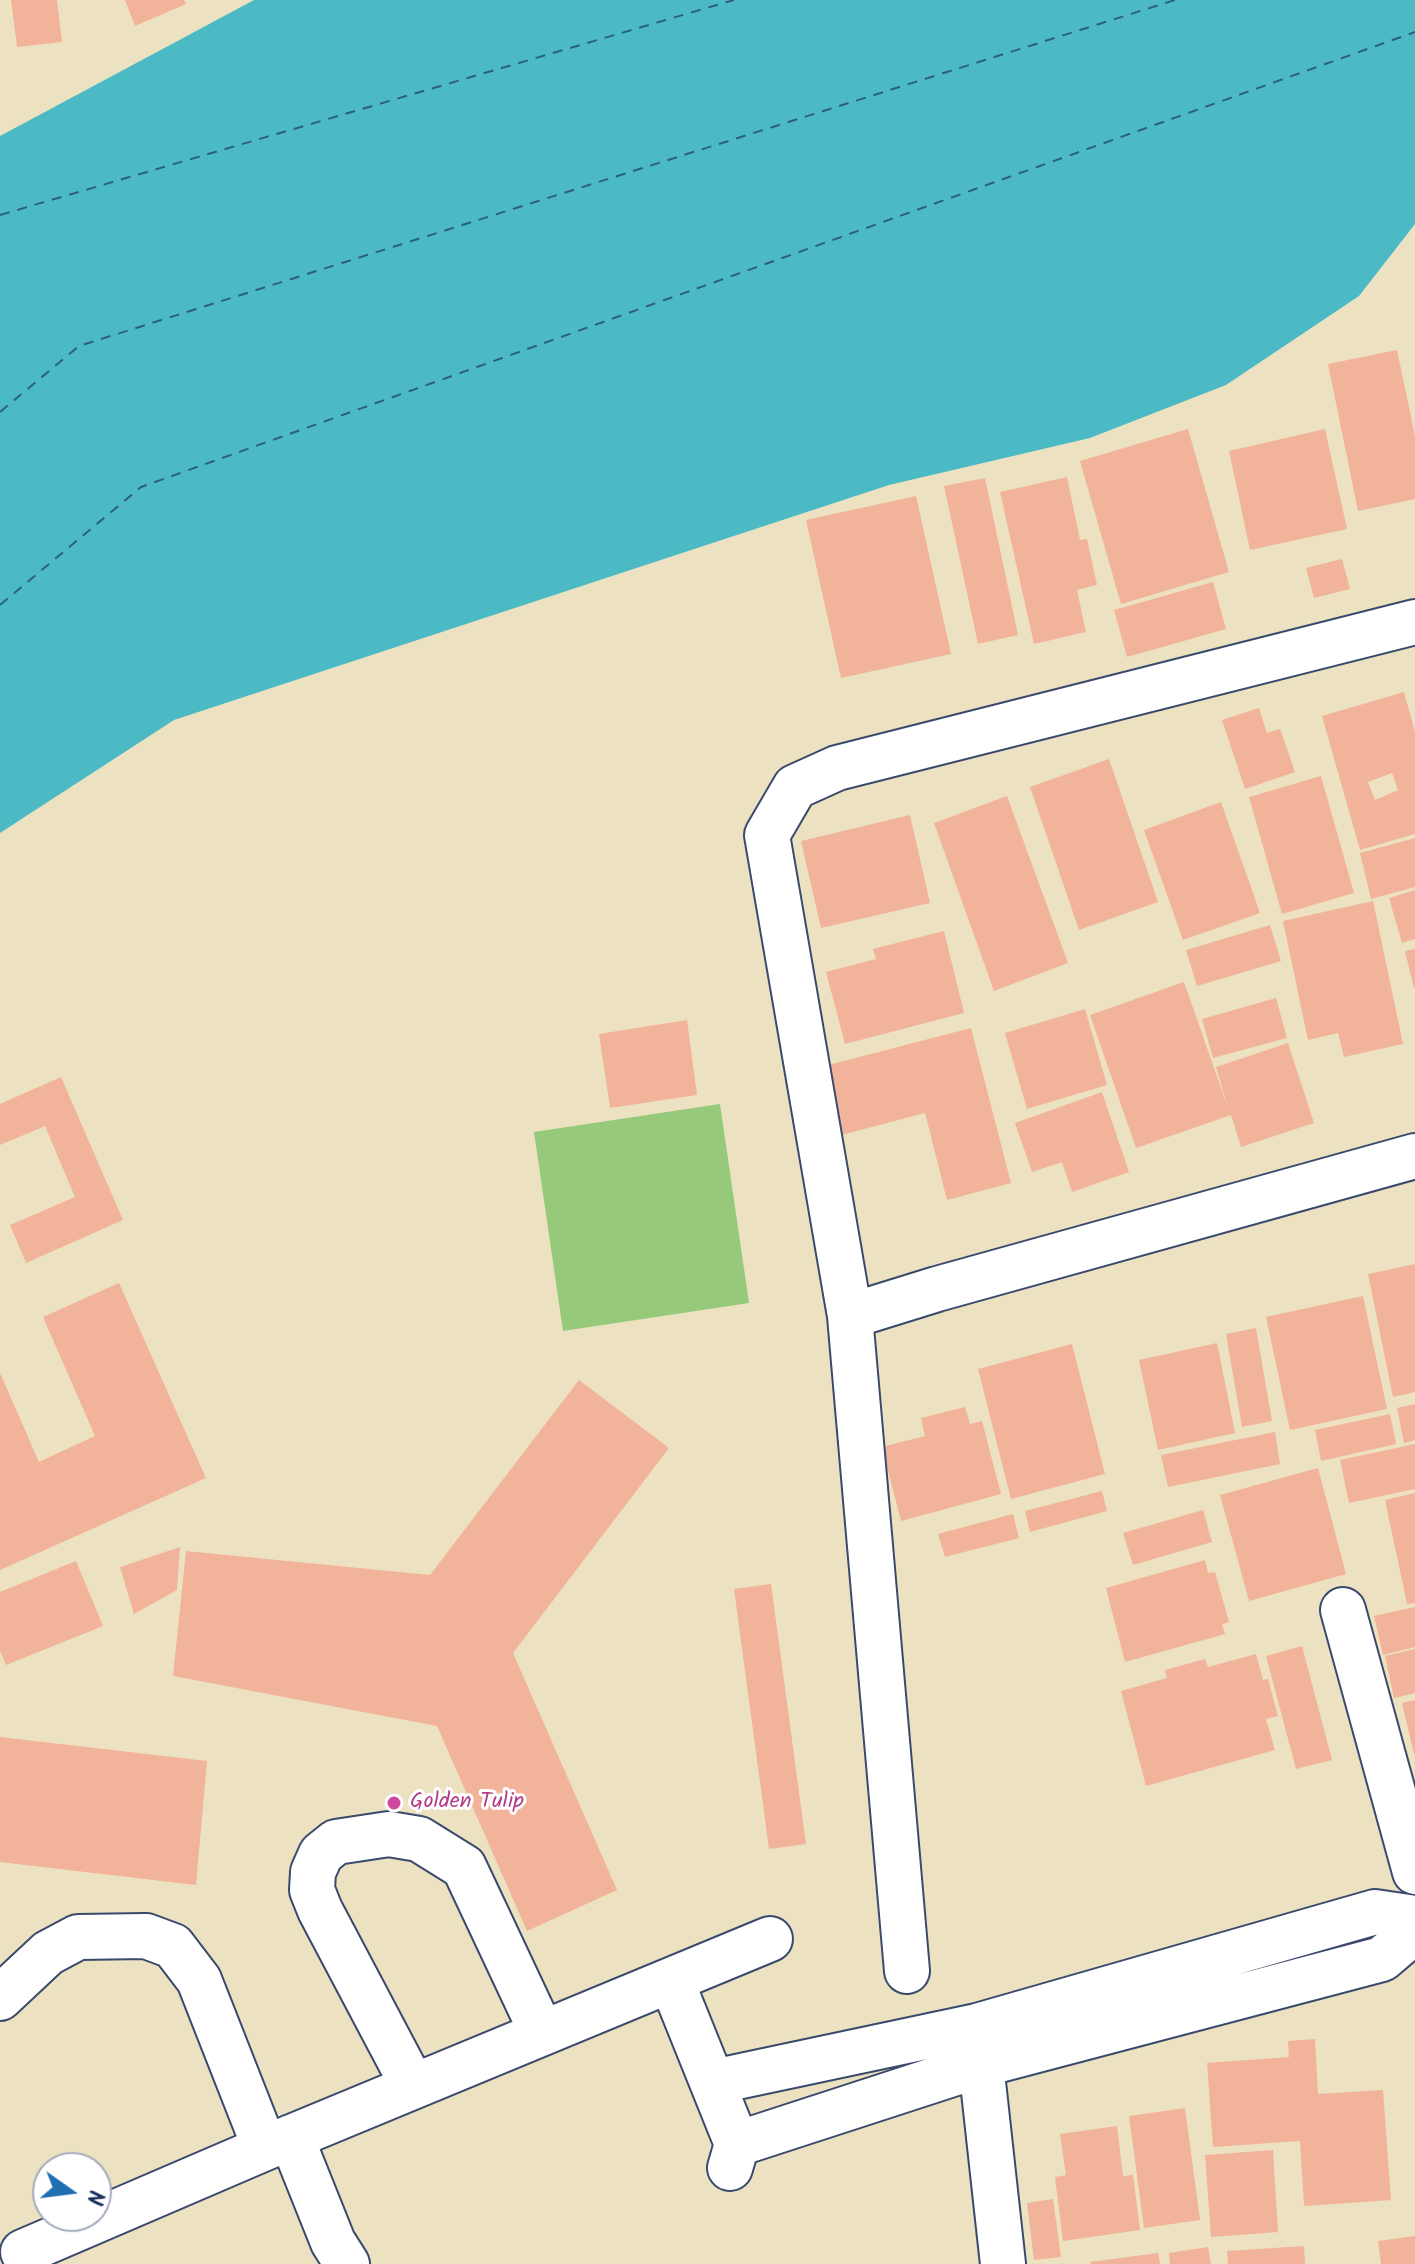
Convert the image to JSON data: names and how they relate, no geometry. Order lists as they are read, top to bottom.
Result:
{
  "places": ["Golden Tulip"],
  "north": "right"
}
